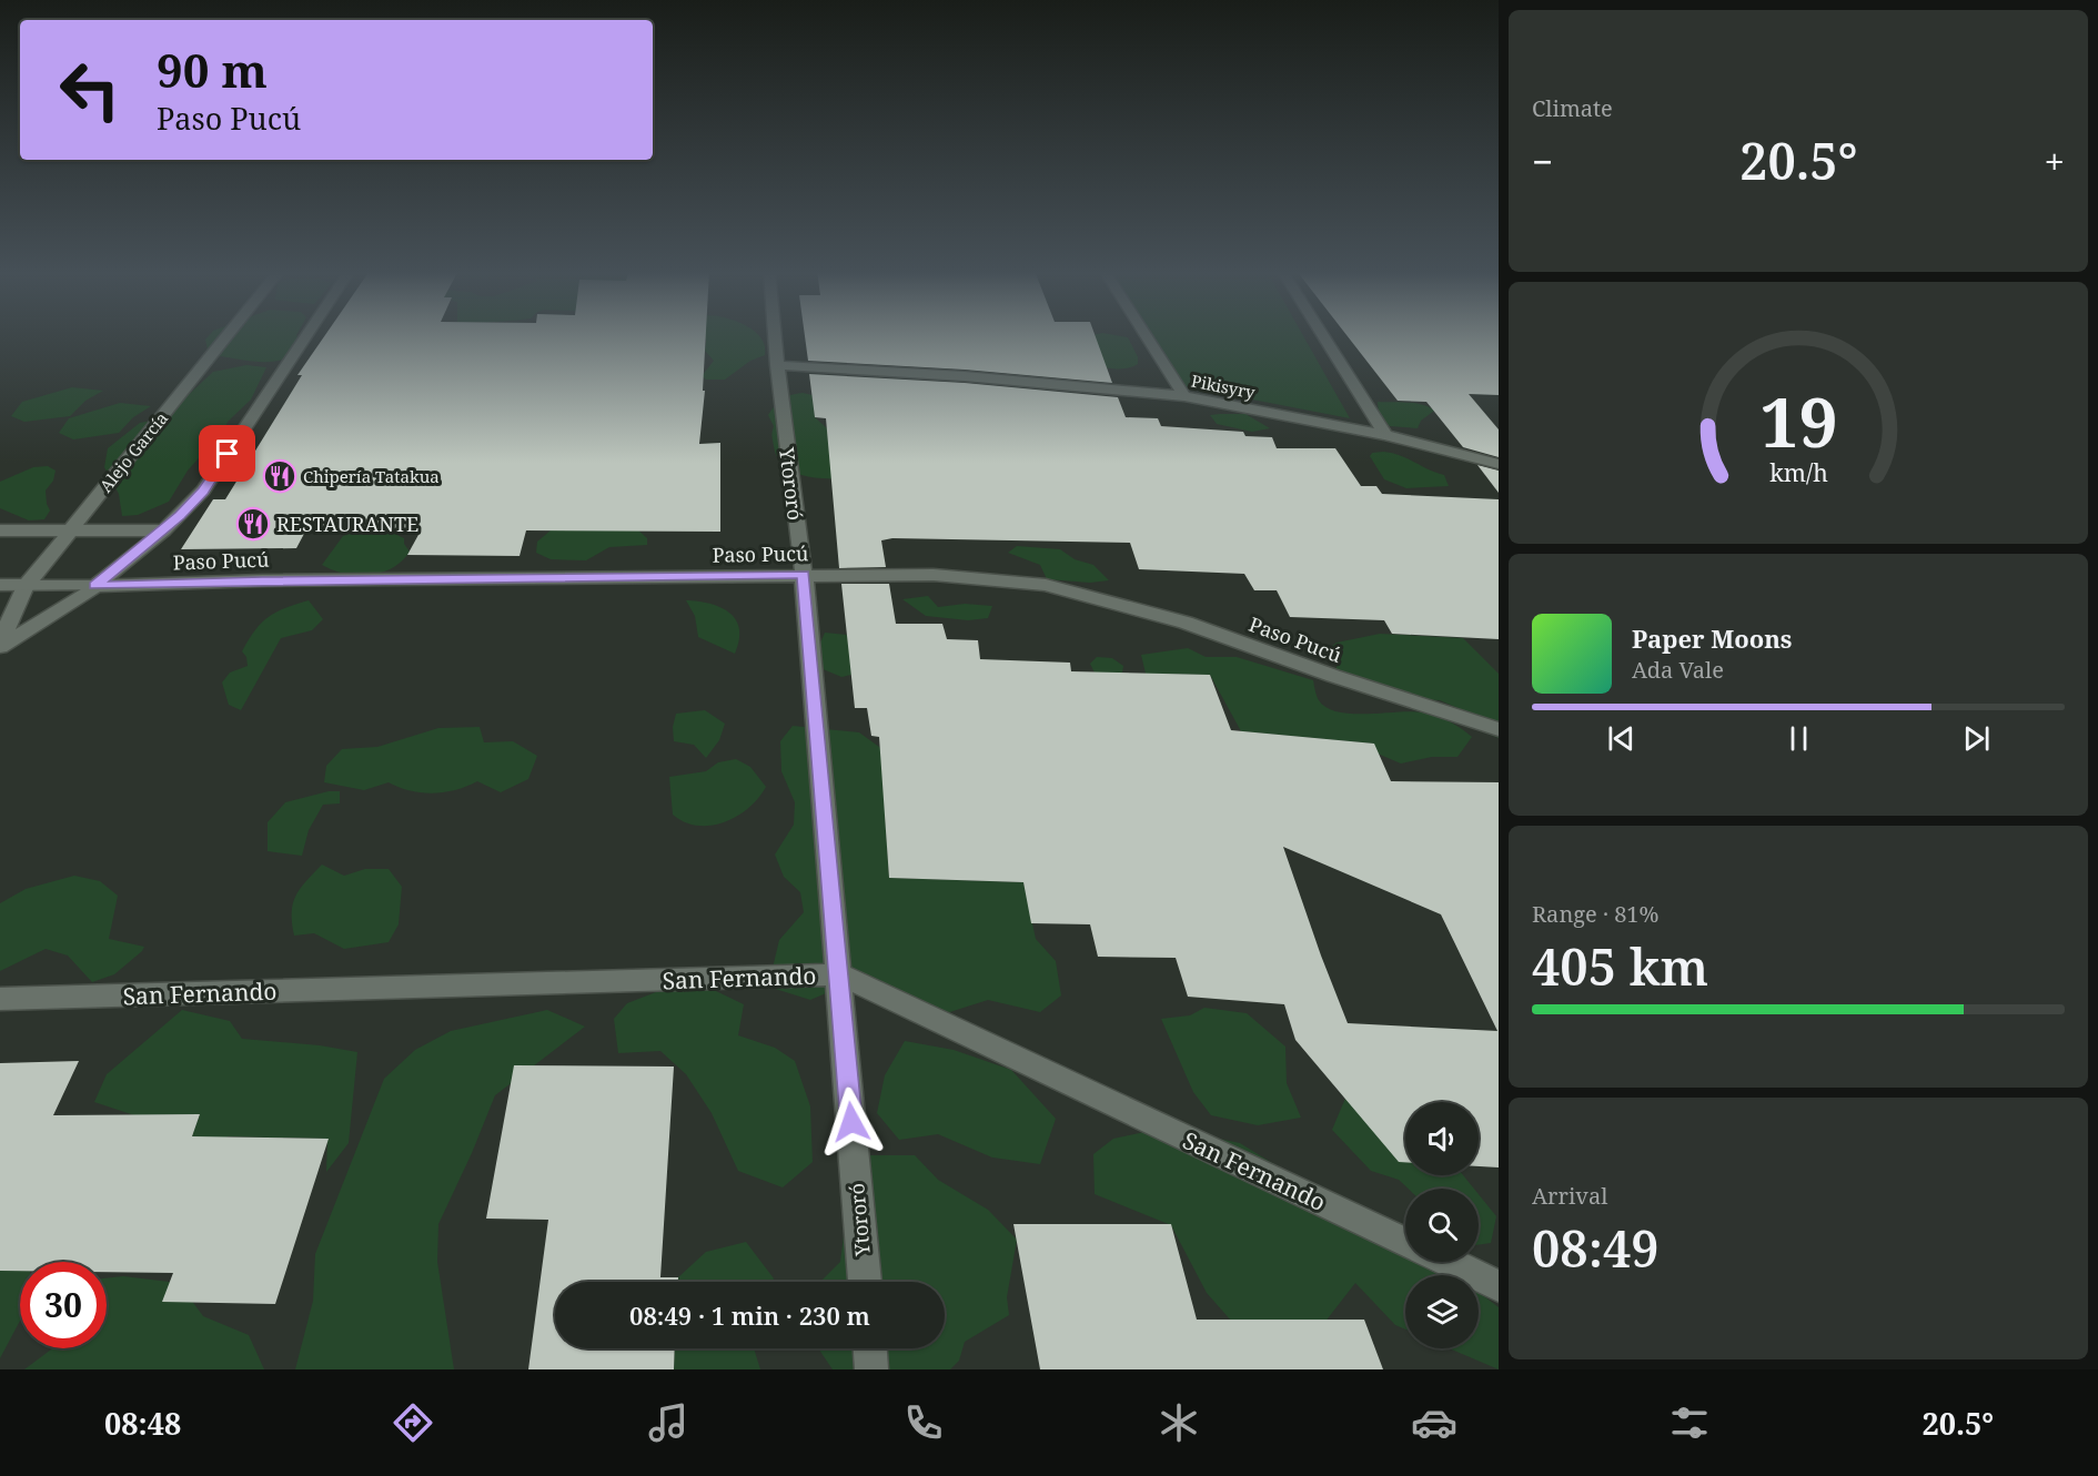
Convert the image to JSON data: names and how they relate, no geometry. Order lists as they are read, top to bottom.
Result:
{
  "streets": {
    "street": [
      "Pikisyry",
      "Alejo García",
      "Ytororó",
      "Paso Pucú",
      "San Fernando"
    ]
  },
  "crossings": [
    ["Pikisyry", "Ytororó"],
    ["Alejo García", "Paso Pucú"],
    ["Ytororó", "Paso Pucú"],
    ["Ytororó", "San Fernando"]
  ],
  "places": {
    "restaurant": ["Chipería Tatakua", "RESTAURANTE"]
  },
  "page": {
    "tile": [
      "Climate",
      ["Range · 81%", "405 km"],
      ["Arrival", "08:49"]
    ],
    "turn": ["90 m", "Paso Pucú"],
    "heat": ["−", "20.5°", "+"],
    "song": ["Paper Moons", "Ada Vale"],
    "limit": "30",
    "trip": "08:49 · 1 min · 230 m",
    "tabs": ["08:48", "20.5°"],
    "gauge": ["19", "km/h"]
  }
}
